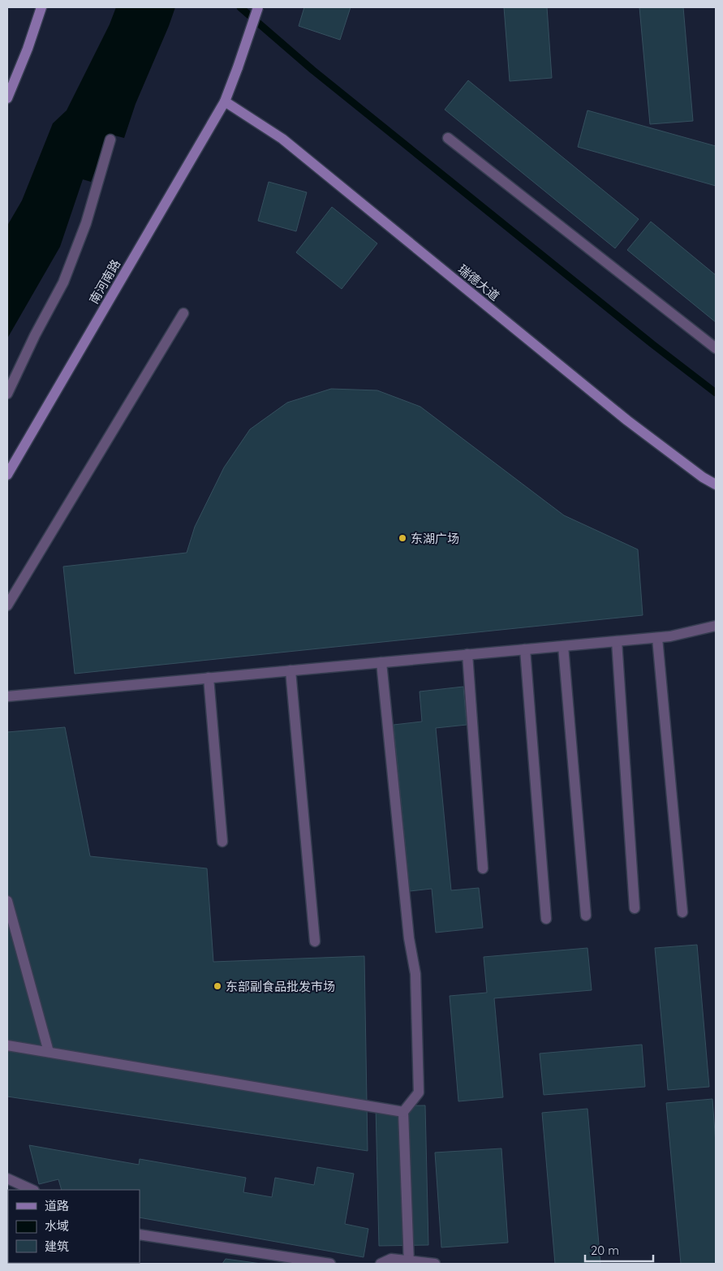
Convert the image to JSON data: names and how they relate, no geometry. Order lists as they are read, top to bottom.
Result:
{
  "streets": {
    "street": ["南河南路", "瑞德大道"]
  },
  "crossings": [
    ["南河南路", "瑞德大道"]
  ],
  "places": ["东湖广场", "东部副食品批发市场"],
  "legend": ["道路", "水域", "建筑"],
  "scale_bar": "20 m"
}
